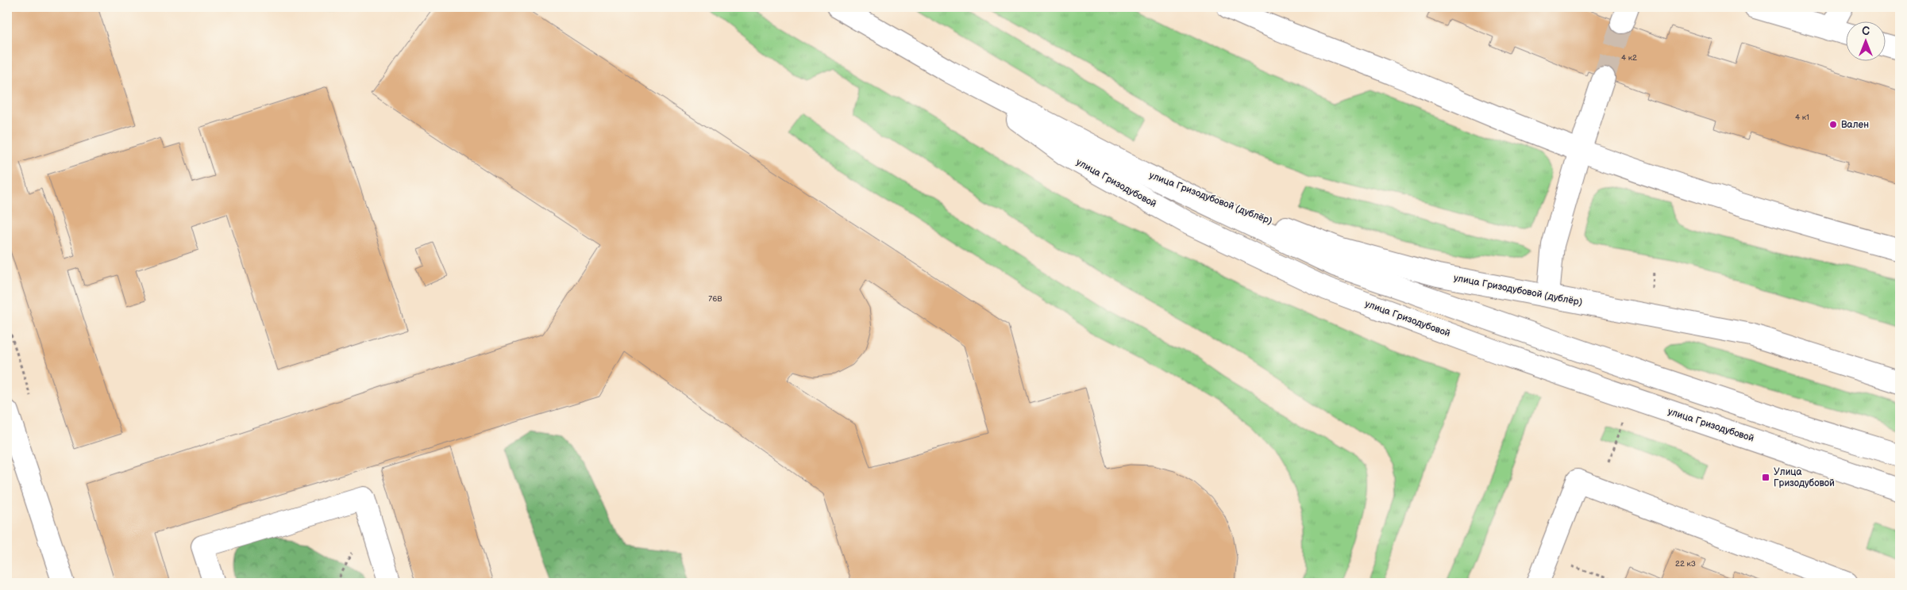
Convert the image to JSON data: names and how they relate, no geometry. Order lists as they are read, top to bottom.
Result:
{
  "streets": {
    "street": ["улица Гризодубовой", "улица Гризодубовой (дублёр)"]
  },
  "crossings": [
    ["улица Гризодубовой", "улица Гризодубовой (дублёр)"]
  ],
  "places": {
    "other": ["Вален"],
    "transit": ["Улица Гризодубовой"]
  },
  "house_numbers": [
    "4 к2",
    "4 к1",
    "76В",
    "22 к3"
  ],
  "north": "top"
}
